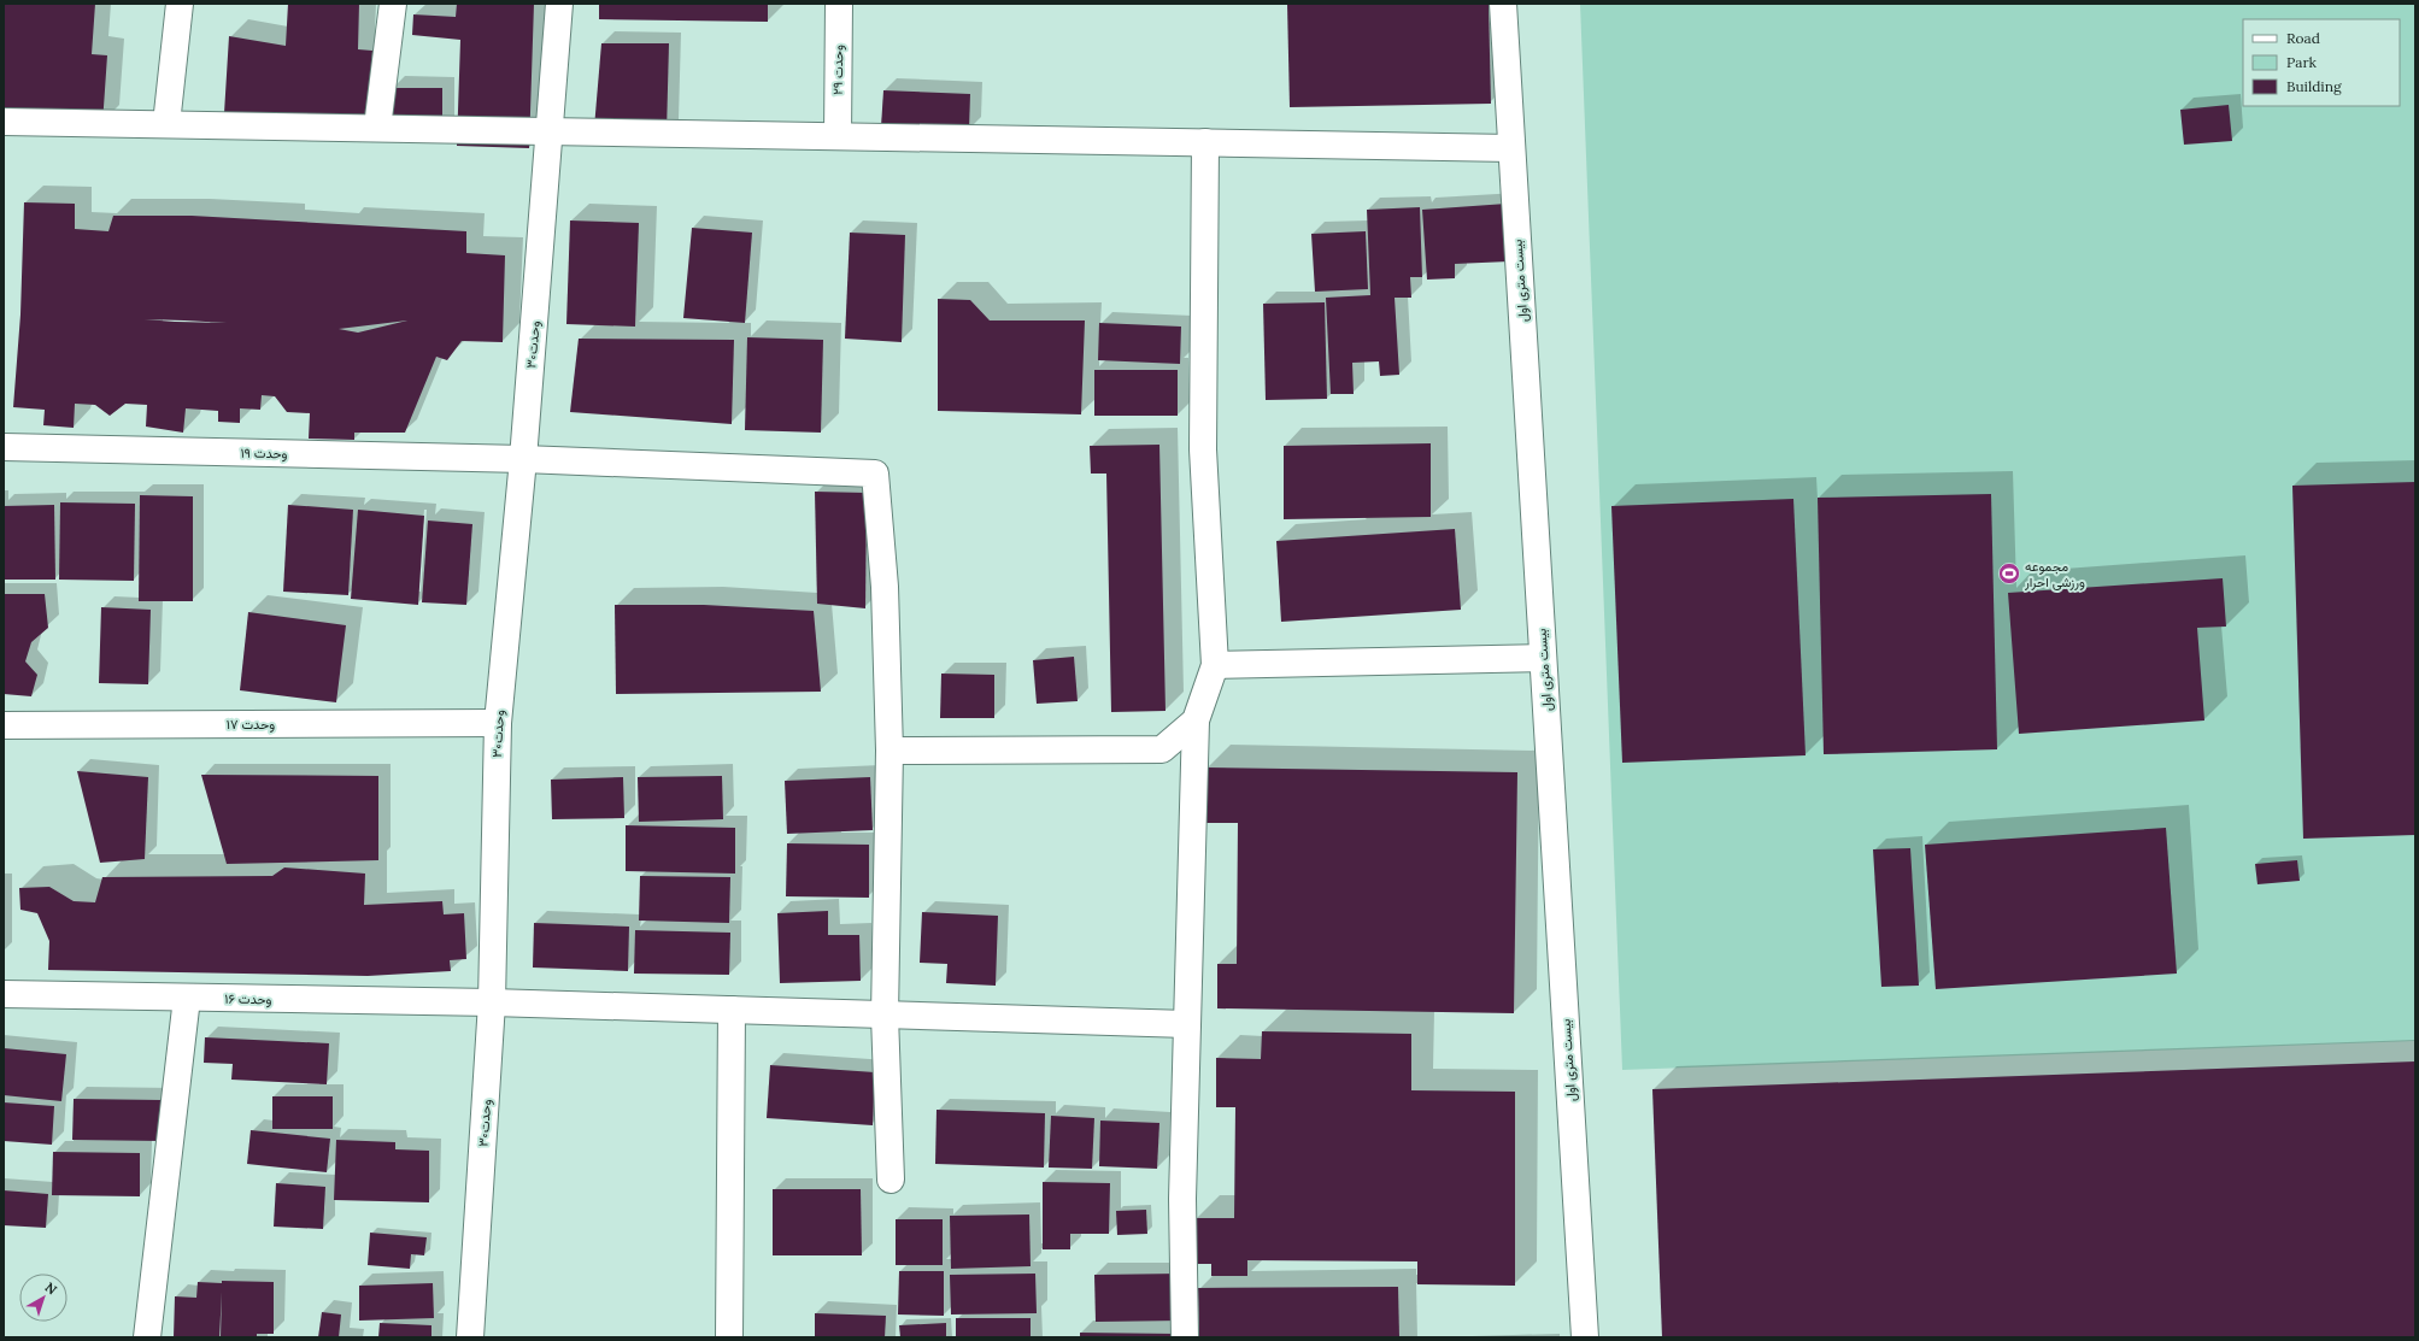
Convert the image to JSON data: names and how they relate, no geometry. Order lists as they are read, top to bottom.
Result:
{
  "streets": {
    "street": [
      "وحدت ۲۹",
      "بیست متری اول",
      "وحدت۳۰",
      "وحدت ۱۹",
      "وحدت ۱۷",
      "وحدت ۱۶"
    ]
  },
  "crossings": [
    ["وحدت۳۰", "وحدت ۱۹"],
    ["وحدت۳۰", "وحدت ۱۷"],
    ["وحدت۳۰", "وحدت ۱۶"]
  ],
  "places": {
    "sports": ["مجموعه ورزشی احرار"]
  },
  "legend": ["Road", "Park", "Building"],
  "north": "top right"
}
